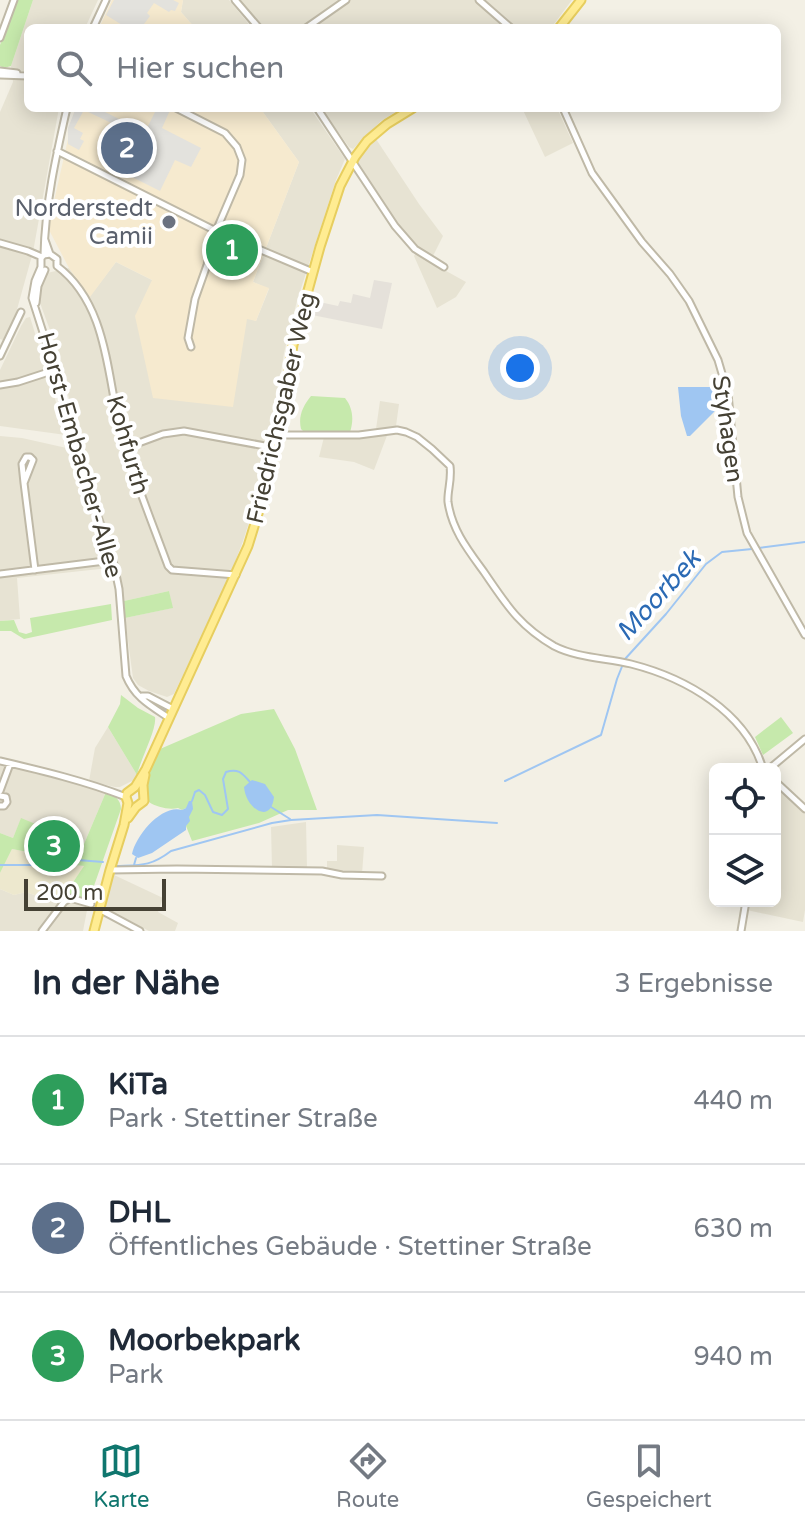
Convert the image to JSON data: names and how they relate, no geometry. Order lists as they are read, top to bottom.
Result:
{
  "streets": {
    "main road": ["Friedrichsgaber Weg"],
    "street": ["Styhagen", "Kohfurth", "Horst-Embacher-Allee"]
  },
  "crossings": [
    ["Friedrichsgaber Weg", "Kohfurth"],
    ["Friedrichsgaber Weg", "Horst-Embacher-Allee"],
    ["Kohfurth", "Horst-Embacher-Allee"]
  ],
  "water": ["Moorbek"],
  "places": ["Norderstedt Camii"],
  "scale_bar": "200 m",
  "page": {
    "search": "Hier suchen",
    "pins": ["2", "1", "3"],
    "scale": "200 m",
    "heading": ["In der Nähe", "3 Ergebnisse"],
    "list": [
      {
        "mark": "1",
        "name": "KiTa",
        "note": "Park · Stettiner Straße",
        "value": "440 m"
      },
      {
        "mark": "2",
        "name": "DHL",
        "note": "Öffentliches Gebäude · Stettiner Straße",
        "value": "630 m"
      },
      {
        "mark": "3",
        "name": "Moorbekpark",
        "note": "Park",
        "value": "940 m"
      }
    ],
    "nav": ["Karte", "Route", "Gespeichert"]
  }
}
